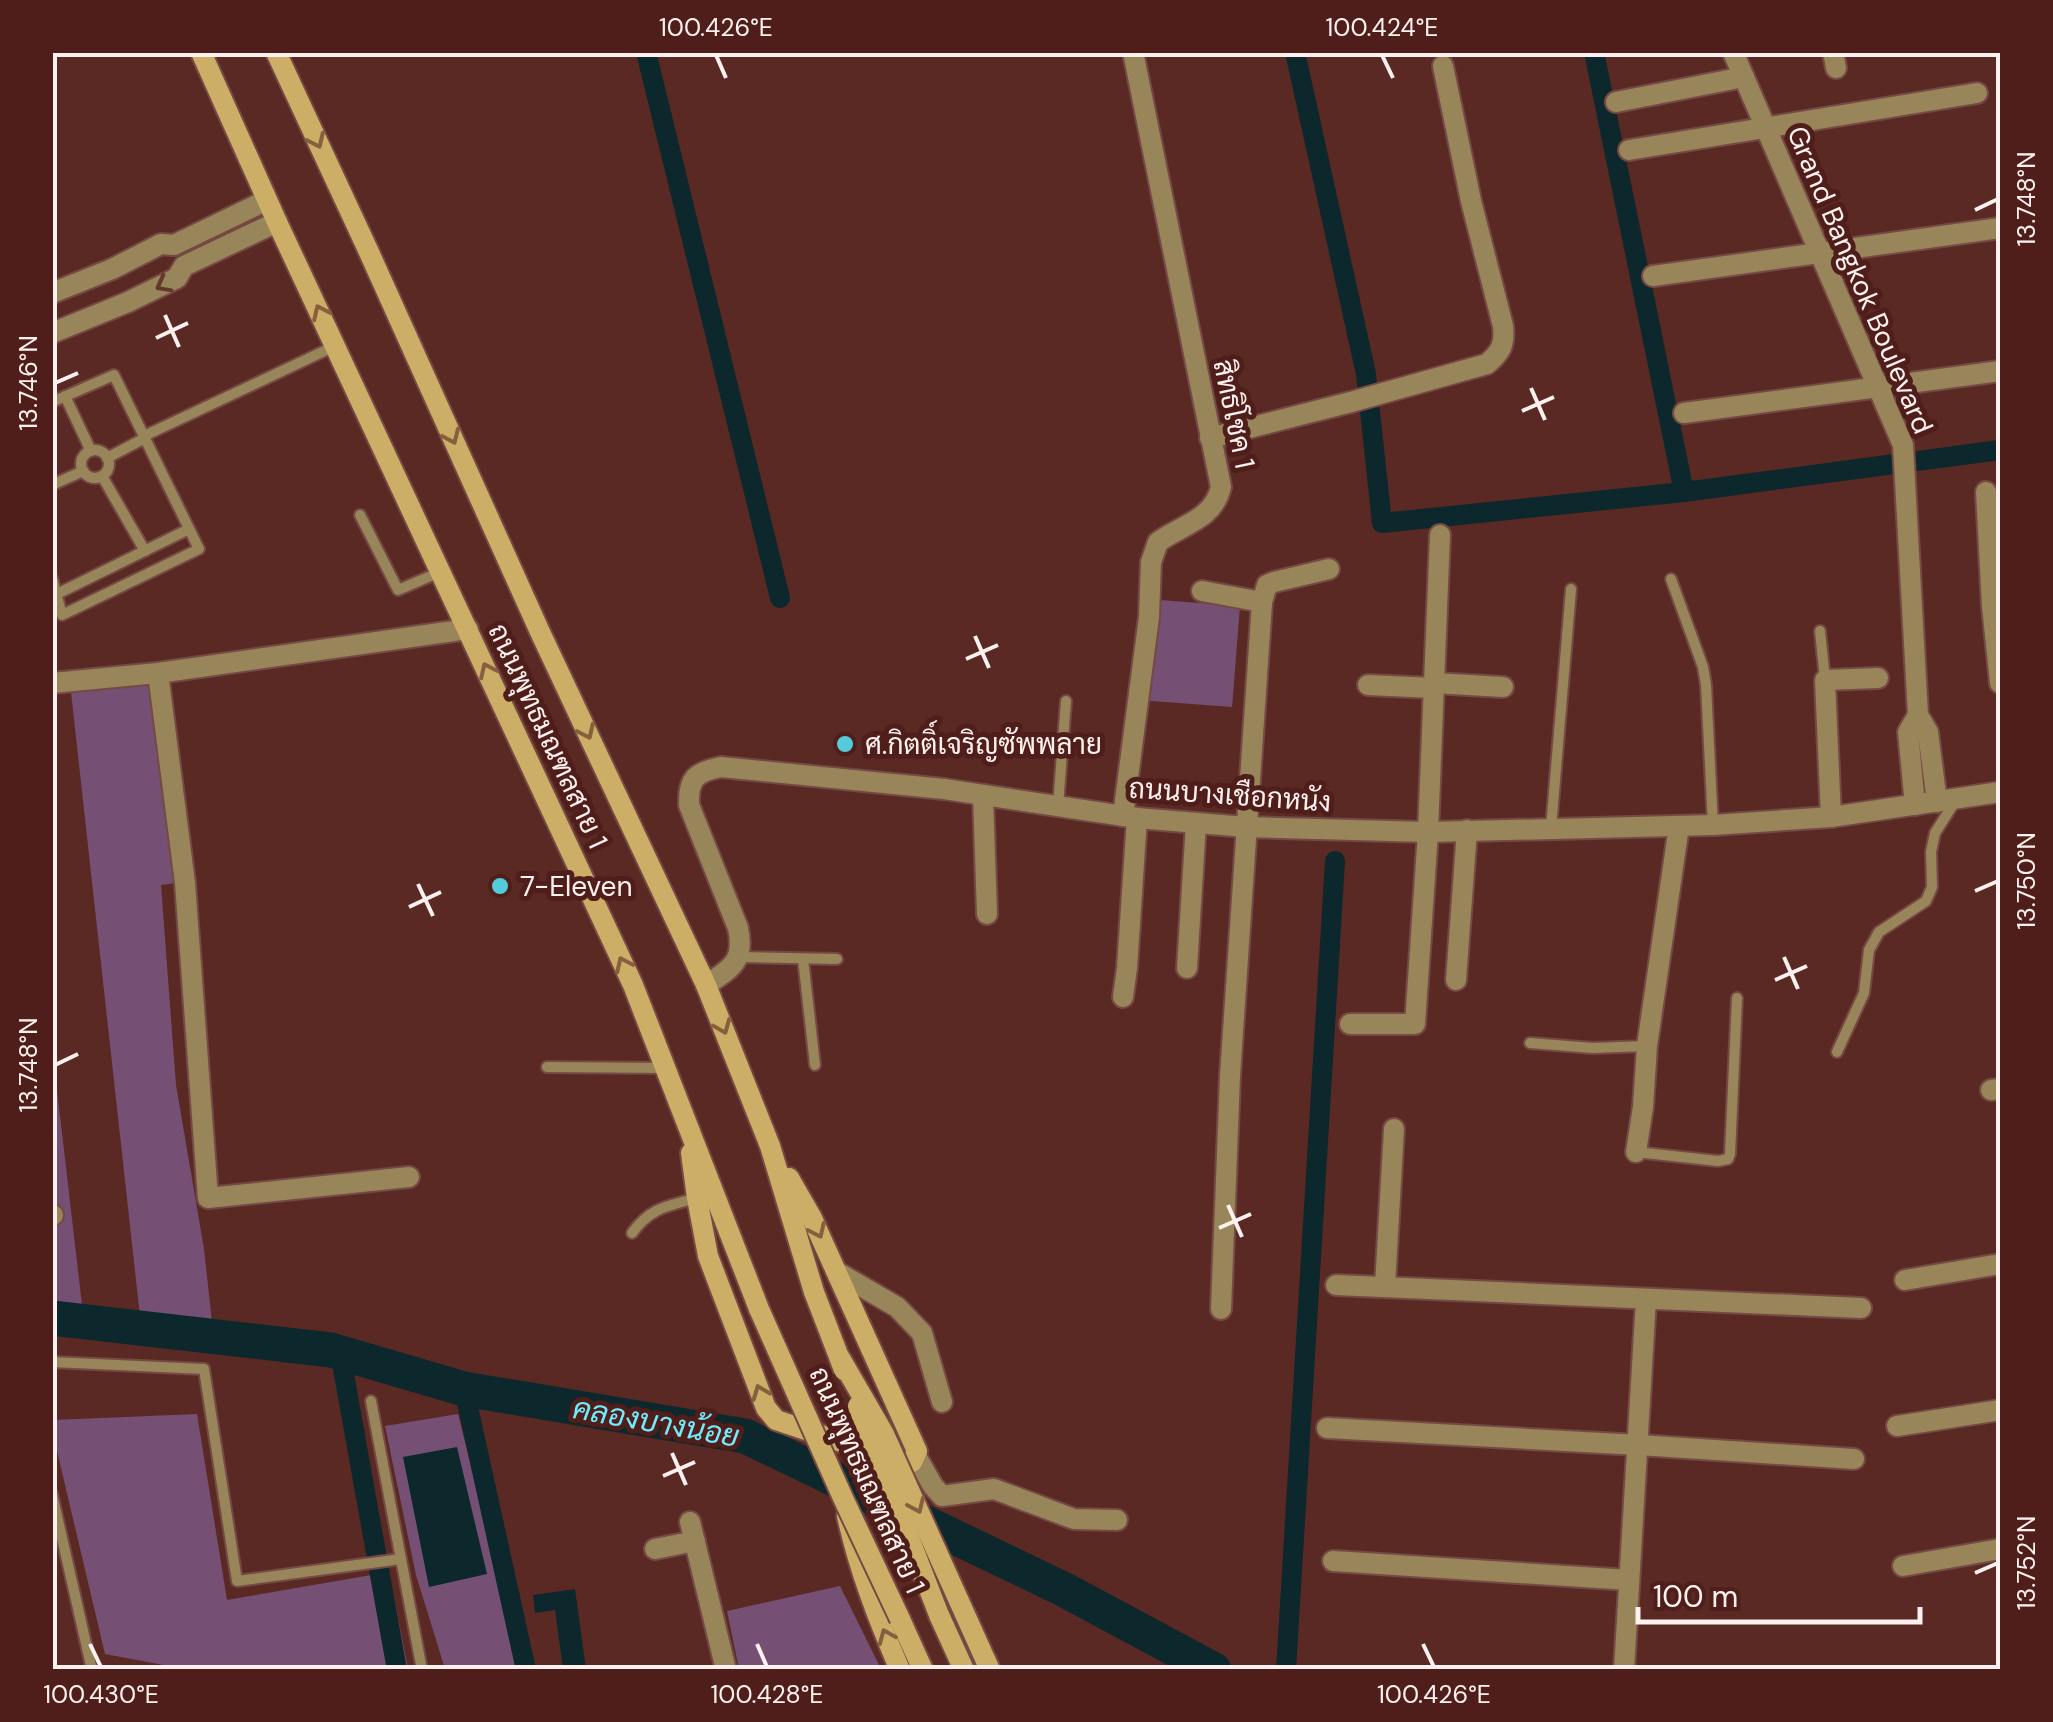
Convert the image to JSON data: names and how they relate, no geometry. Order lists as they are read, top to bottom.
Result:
{
  "streets": {
    "main road": ["ถนนพุทธมณฑลสาย 1"],
    "street": ["Grand Bangkok Boulevard", "สิทธิโชค 1", "ถนนบางเชือกหนัง"]
  },
  "crossings": [
    ["Grand Bangkok Boulevard", "ถนนบางเชือกหนัง"],
    ["สิทธิโชค 1", "ถนนบางเชือกหนัง"]
  ],
  "water": ["คลองบางน้อย"],
  "places": ["ศ.กิตติ์เจริญซัพพลาย", "7-Eleven"],
  "scale_bar": "100 m",
  "coordinates": [
    "100.426°E",
    "100.424°E",
    "13.748°N",
    "13.746°N",
    "13.750°N",
    "13.752°N",
    "100.430°E",
    "100.428°E"
  ]
}
